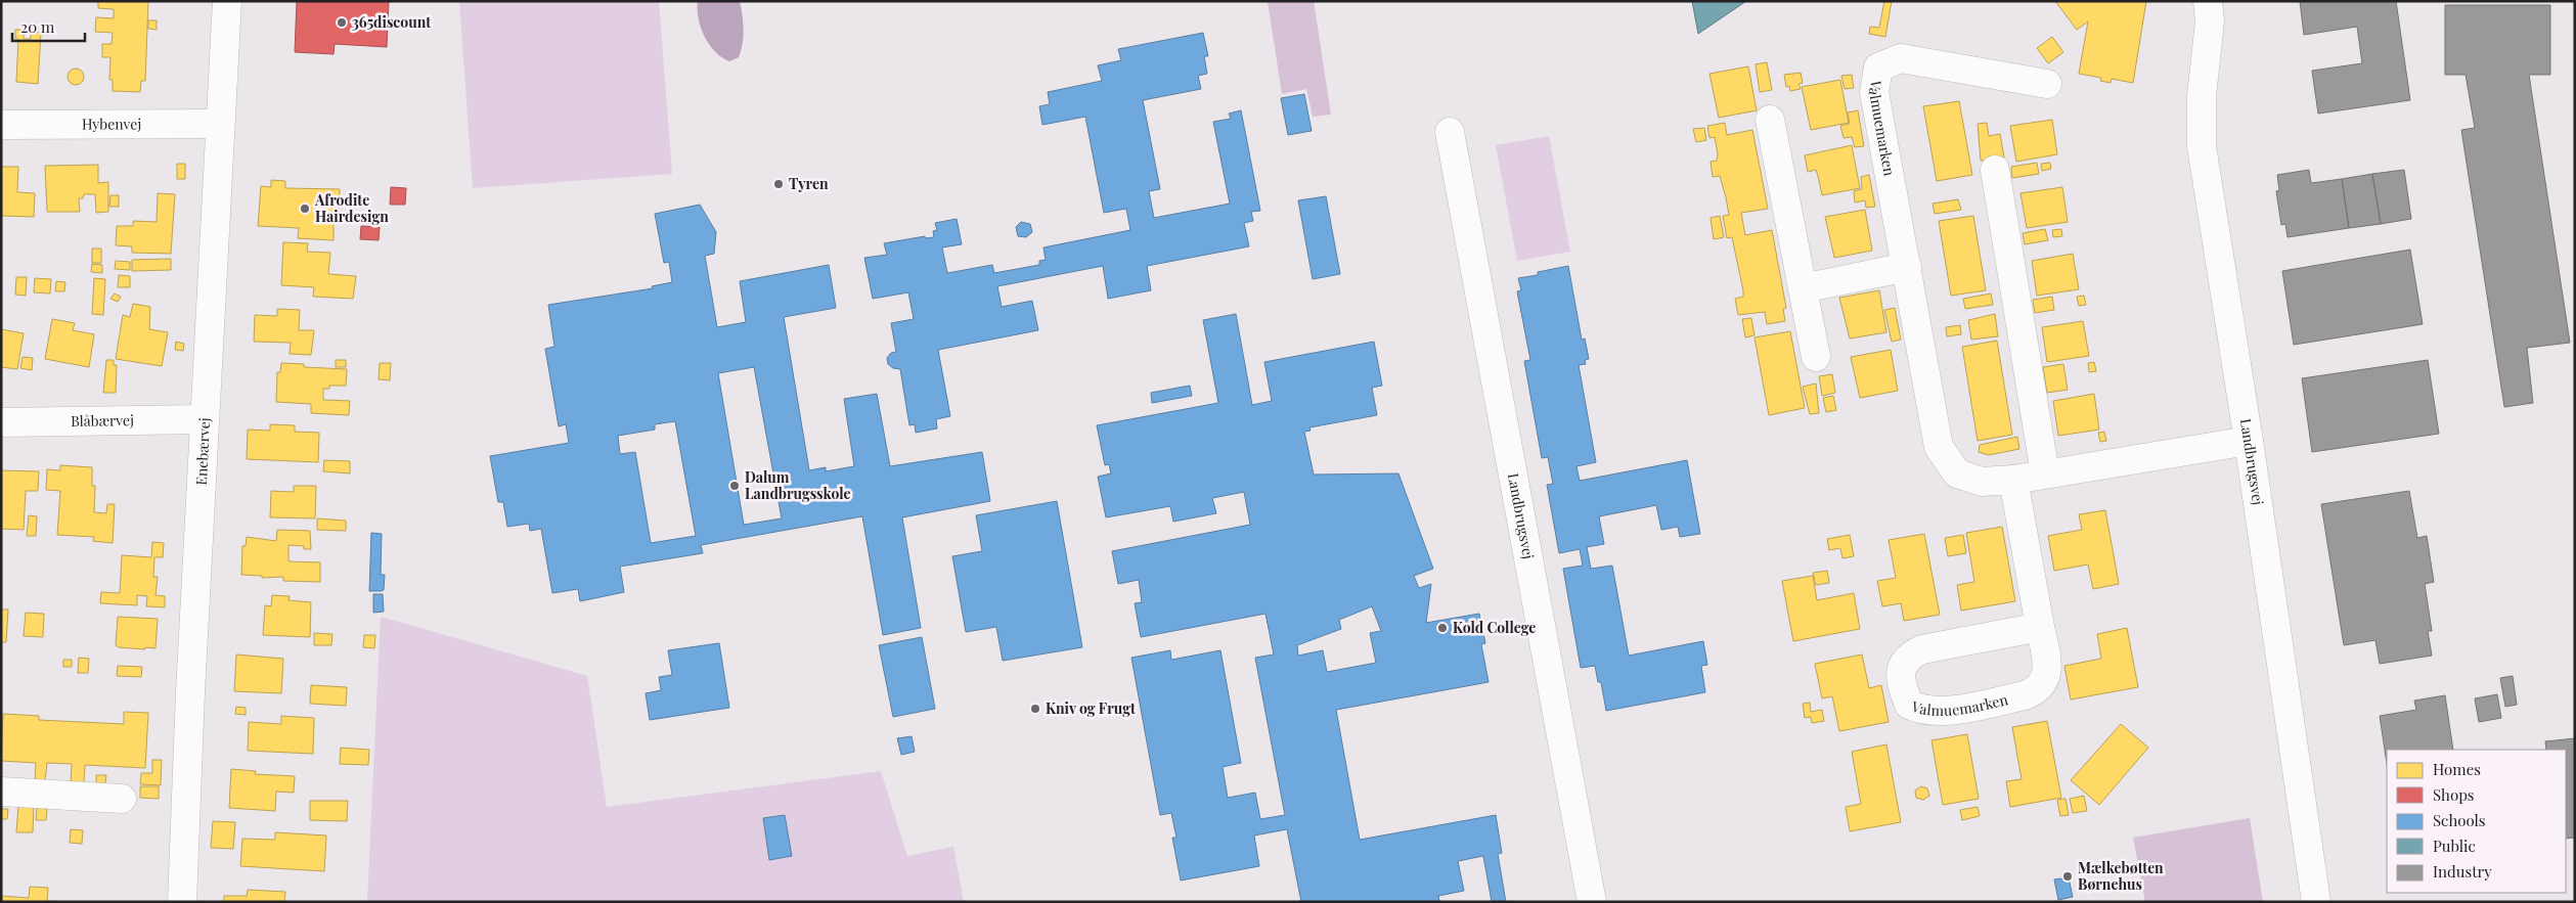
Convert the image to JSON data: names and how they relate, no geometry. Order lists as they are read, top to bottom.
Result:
{
  "streets": {
    "street": [
      "Hybenvej",
      "Valmuemarken",
      "Blåbærvej",
      "Enebærvej",
      "Landbrugsvej"
    ]
  },
  "crossings": [
    ["Hybenvej", "Enebærvej"],
    ["Valmuemarken", "Landbrugsvej"],
    ["Blåbærvej", "Enebærvej"]
  ],
  "places": [
    "365discount",
    "Tyren",
    "Afrodite Hairdesign",
    "Dalum Landbrugsskole",
    "Kold College",
    "Kniv og Frugt",
    "Mælkebøtten Børnehus"
  ],
  "legend": [
    "Homes",
    "Shops",
    "Schools",
    "Public",
    "Industry"
  ],
  "scale_bar": "20 m"
}
